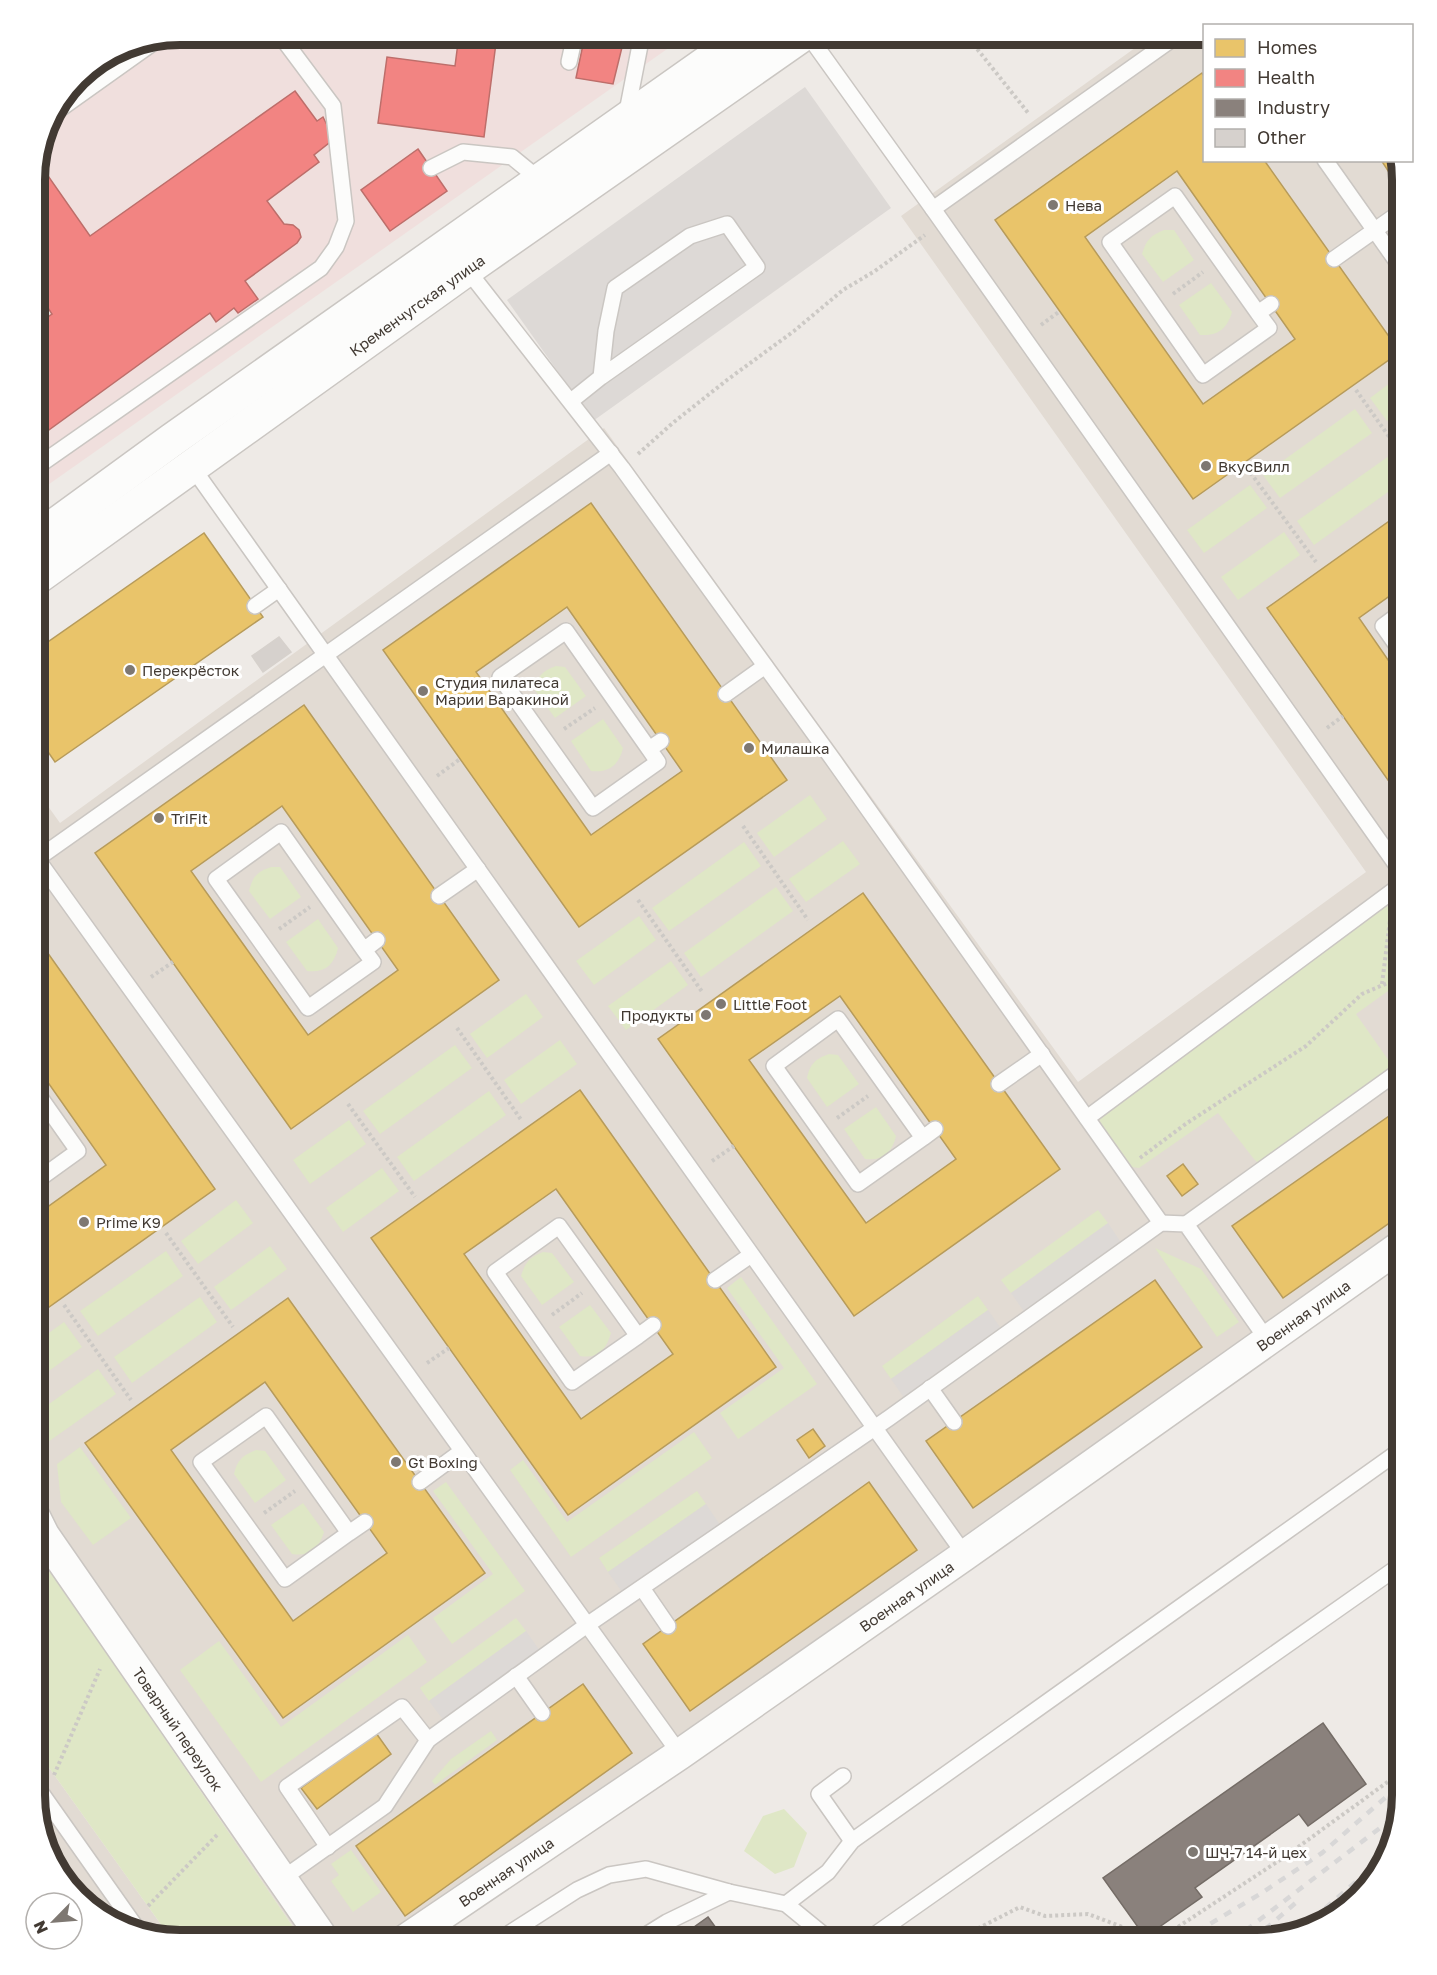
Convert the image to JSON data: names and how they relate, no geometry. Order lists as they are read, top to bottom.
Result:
{
  "streets": {
    "street": ["Кременчугская улица", "Военная улица", "Товарный переулок"]
  },
  "places": [
    "Нева",
    "ВкусВилл",
    "Перекрёсток",
    "Студия пилатеса Марии Варакиной",
    "Милашка",
    "TriFit",
    "Little Foot",
    "Продукты",
    "Prime K9",
    "Gt Boxing",
    "ШЧ-7 14-й цех"
  ],
  "legend": [
    "Homes",
    "Health",
    "Industry",
    "Other"
  ],
  "north": "bottom left"
}
